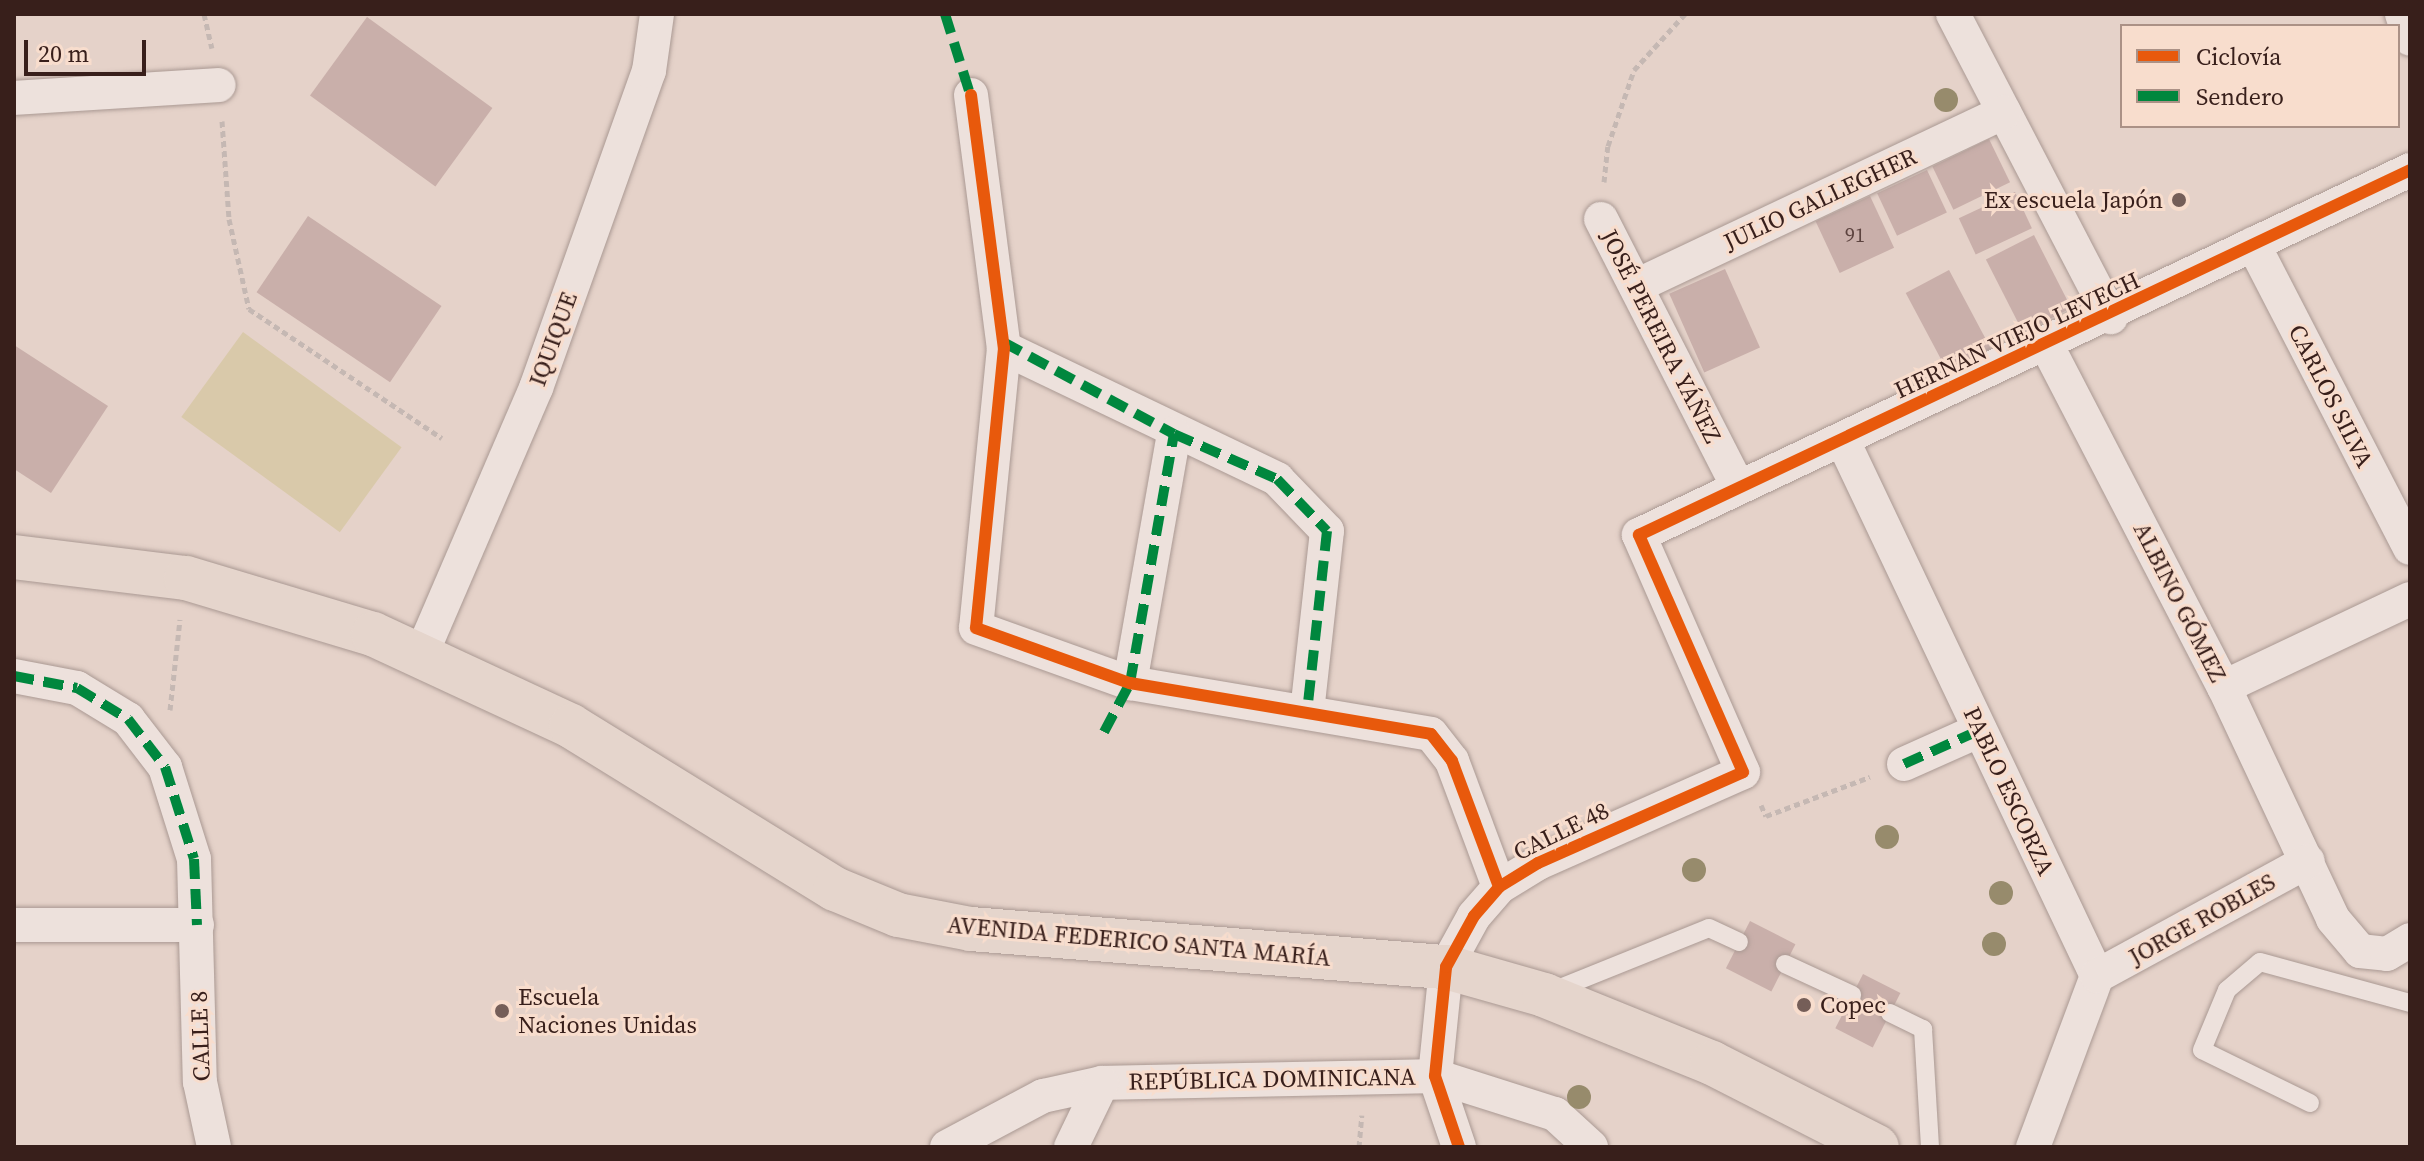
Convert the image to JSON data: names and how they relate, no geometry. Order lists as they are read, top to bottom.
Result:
{
  "streets": {
    "main road": ["AVENIDA FEDERICO SANTA MARÍA"],
    "street": [
      "JULIO GALLEGHER",
      "HERNAN VIEJO LEVECH",
      "JOSÉ PEREIRA YÁÑEZ",
      "IQUIQUE",
      "CARLOS SILVA",
      "ALBINO GÓMEZ",
      "PABLO ESCORZA",
      "CALLE 48",
      "JORGE ROBLES",
      "CALLE 8",
      "REPÚBLICA DOMINICANA"
    ]
  },
  "crossings": [
    ["JULIO GALLEGHER", "JOSÉ PEREIRA YÁÑEZ"],
    ["HERNAN VIEJO LEVECH", "JOSÉ PEREIRA YÁÑEZ"],
    ["HERNAN VIEJO LEVECH", "CARLOS SILVA"],
    ["HERNAN VIEJO LEVECH", "ALBINO GÓMEZ"],
    ["HERNAN VIEJO LEVECH", "PABLO ESCORZA"],
    ["HERNAN VIEJO LEVECH", "CALLE 48"],
    ["IQUIQUE", "AVENIDA FEDERICO SANTA MARÍA"],
    ["ALBINO GÓMEZ", "JORGE ROBLES"],
    ["PABLO ESCORZA", "JORGE ROBLES"],
    ["CALLE 48", "AVENIDA FEDERICO SANTA MARÍA"],
    ["CALLE 48", "REPÚBLICA DOMINICANA"]
  ],
  "places": ["Ex escuela Japón", "Copec", "Escuela Naciones Unidas"],
  "house_numbers": ["91"],
  "legend": ["Ciclovía", "Sendero"],
  "scale_bar": "20 m"
}
